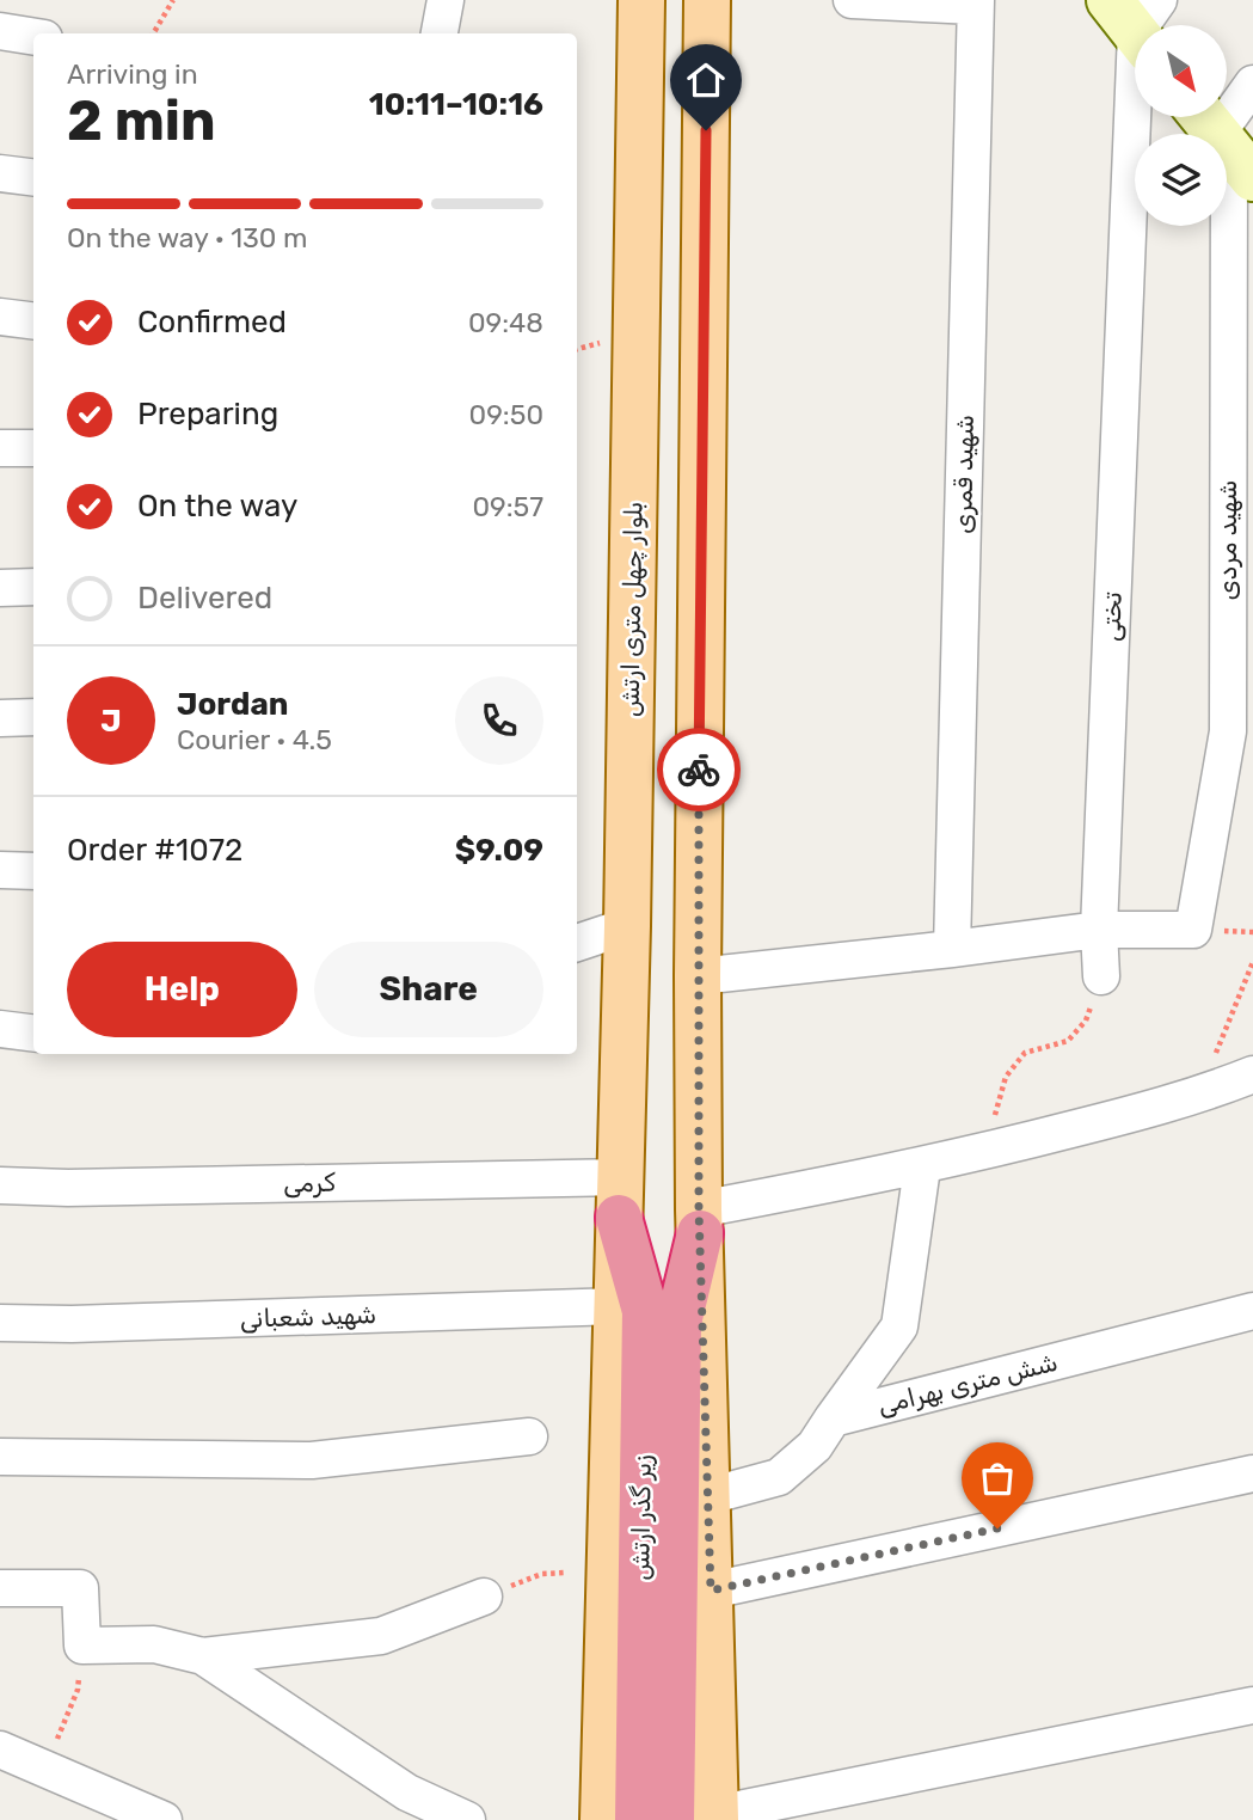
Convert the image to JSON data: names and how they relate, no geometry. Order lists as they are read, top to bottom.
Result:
{
  "streets": {
    "highway": ["زیر گذر ارتش"],
    "main road": ["بلوار چهل متری ارتش"],
    "street": [
      "شهید قمری",
      "شهید مردی",
      "تختی",
      "کرمی",
      "شهید شعبانی",
      "شش متری بهرامی"
    ]
  },
  "crossings": [
    ["شهید مردی", "تختی"],
    ["بلوار چهل متری ارتش", "کرمی"],
    ["بلوار چهل متری ارتش", "شهید شعبانی"],
    ["بلوار چهل متری ارتش", "زیر گذر ارتش"],
    ["کرمی", "زیر گذر ارتش"]
  ],
  "north": "bottom right",
  "page": {
    "heading": ["2 min", "Arriving in", "10:11–10:16"],
    "panel": [
      "Jordan",
      "Courier · 4.5",
      "Order #1072",
      "$9.09"
    ],
    "bar": "On the way · 130 m",
    "list": [
      ["Confirmed", "09:48"],
      ["Preparing", "09:50"],
      ["On the way", "09:57"],
      "Delivered"
    ],
    "round": "J",
    "buttons": ["Help", "Share"]
  }
}
